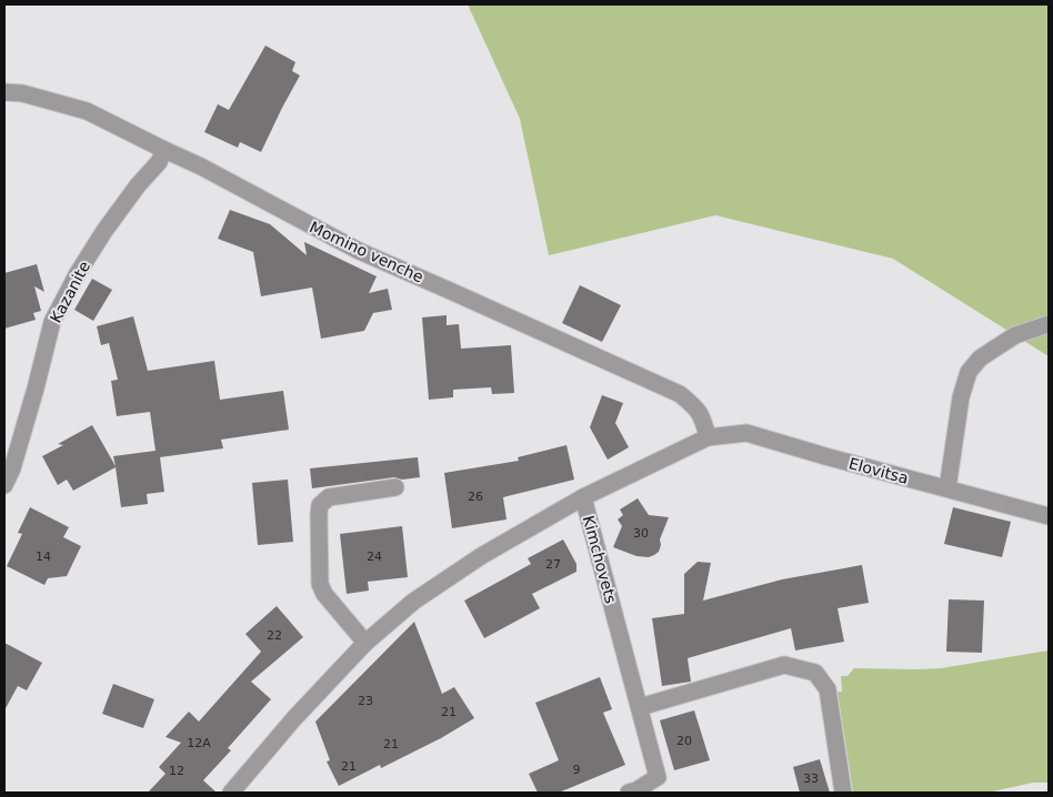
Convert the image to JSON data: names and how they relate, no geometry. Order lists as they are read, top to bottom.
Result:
{
  "streets": {
    "street": [
      "Momino venche",
      "Kazanite",
      "Elovitsa",
      "Kimchovets"
    ]
  },
  "crossings": [
    ["Momino venche", "Kazanite"],
    ["Momino venche", "Elovitsa"],
    ["Elovitsa", "Kimchovets"]
  ],
  "house_numbers": [
    "26",
    "30",
    "14",
    "24",
    "27",
    "22",
    "23",
    "21",
    "20",
    "12А",
    "21",
    "21",
    "9",
    "12",
    "33"
  ]
}
